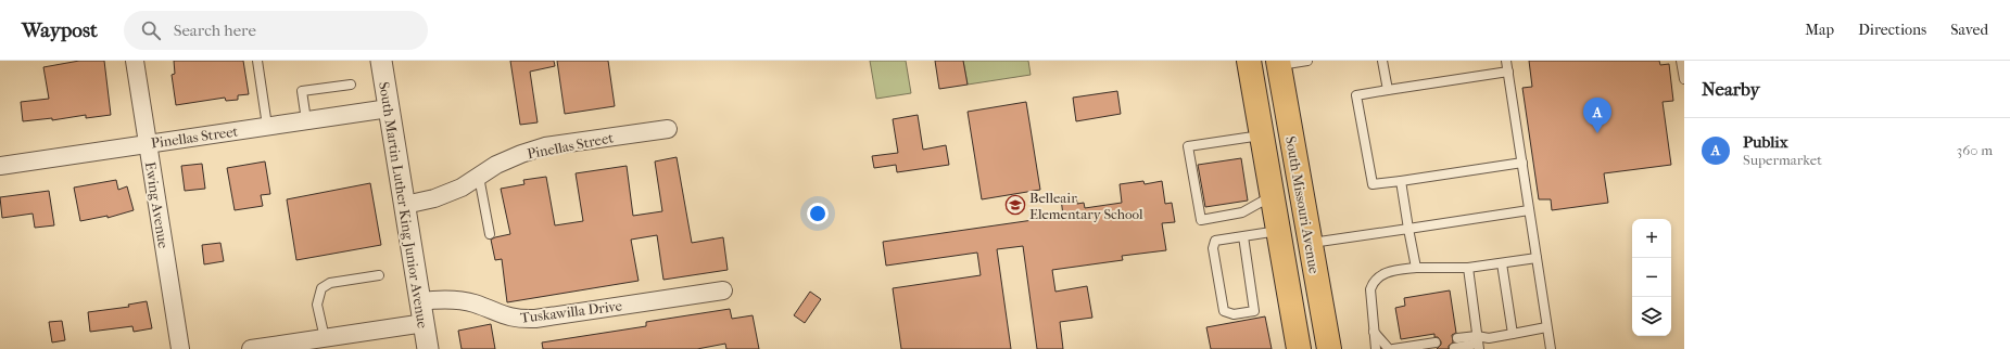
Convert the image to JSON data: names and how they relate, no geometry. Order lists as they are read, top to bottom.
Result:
{
  "streets": {
    "main road": ["South Missouri Avenue"],
    "street": [
      "Pinellas Street",
      "Ewing Avenue",
      "South Martin Luther King Junior Avenue",
      "Tuskawilla Drive"
    ]
  },
  "crossings": [
    ["Pinellas Street", "Ewing Avenue"],
    ["Pinellas Street", "South Martin Luther King Junior Avenue"],
    ["South Martin Luther King Junior Avenue", "Tuskawilla Drive"]
  ],
  "places": {
    "school or university": ["Belleair Elementary School"]
  },
  "page": {
    "header": "Waypost",
    "search": "Search here",
    "nav": ["Map", "Directions", "Saved"],
    "heading": "Nearby",
    "pins": "A",
    "list": [
      {
        "mark": "A",
        "name": "Publix",
        "note": "Supermarket",
        "value": "360 m"
      }
    ],
    "map_buttons": ["+", "−"]
  }
}
